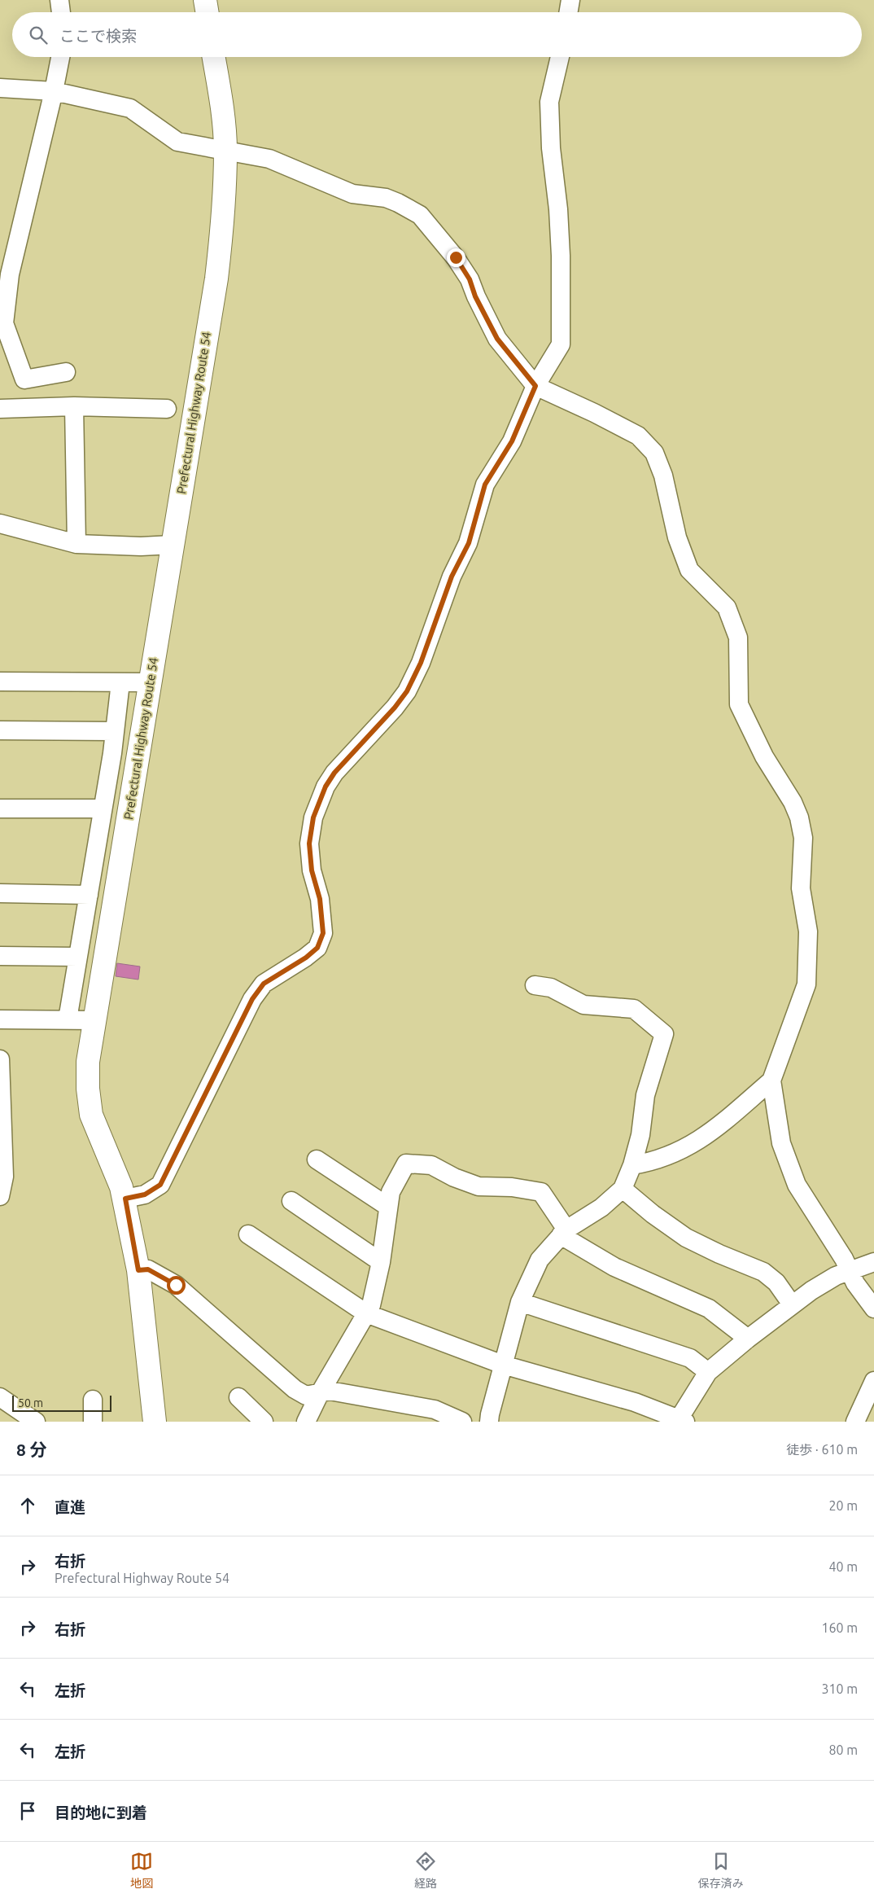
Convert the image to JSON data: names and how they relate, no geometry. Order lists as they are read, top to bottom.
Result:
{
  "streets": {
    "main road": ["Prefectural Highway Route 54"]
  },
  "scale_bar": "50 m",
  "page": {
    "search": "ここで検索",
    "scale": "50 m",
    "heading": ["8 分", "徒歩 · 610 m"],
    "list": [
      ["直進", "20 m"],
      ["右折", "Prefectural Highway Route 54", "40 m"],
      ["右折", "160 m"],
      ["左折", "310 m"],
      ["左折", "80 m"],
      "目的地に到着"
    ],
    "nav": ["地図", "経路", "保存済み"]
  }
}
